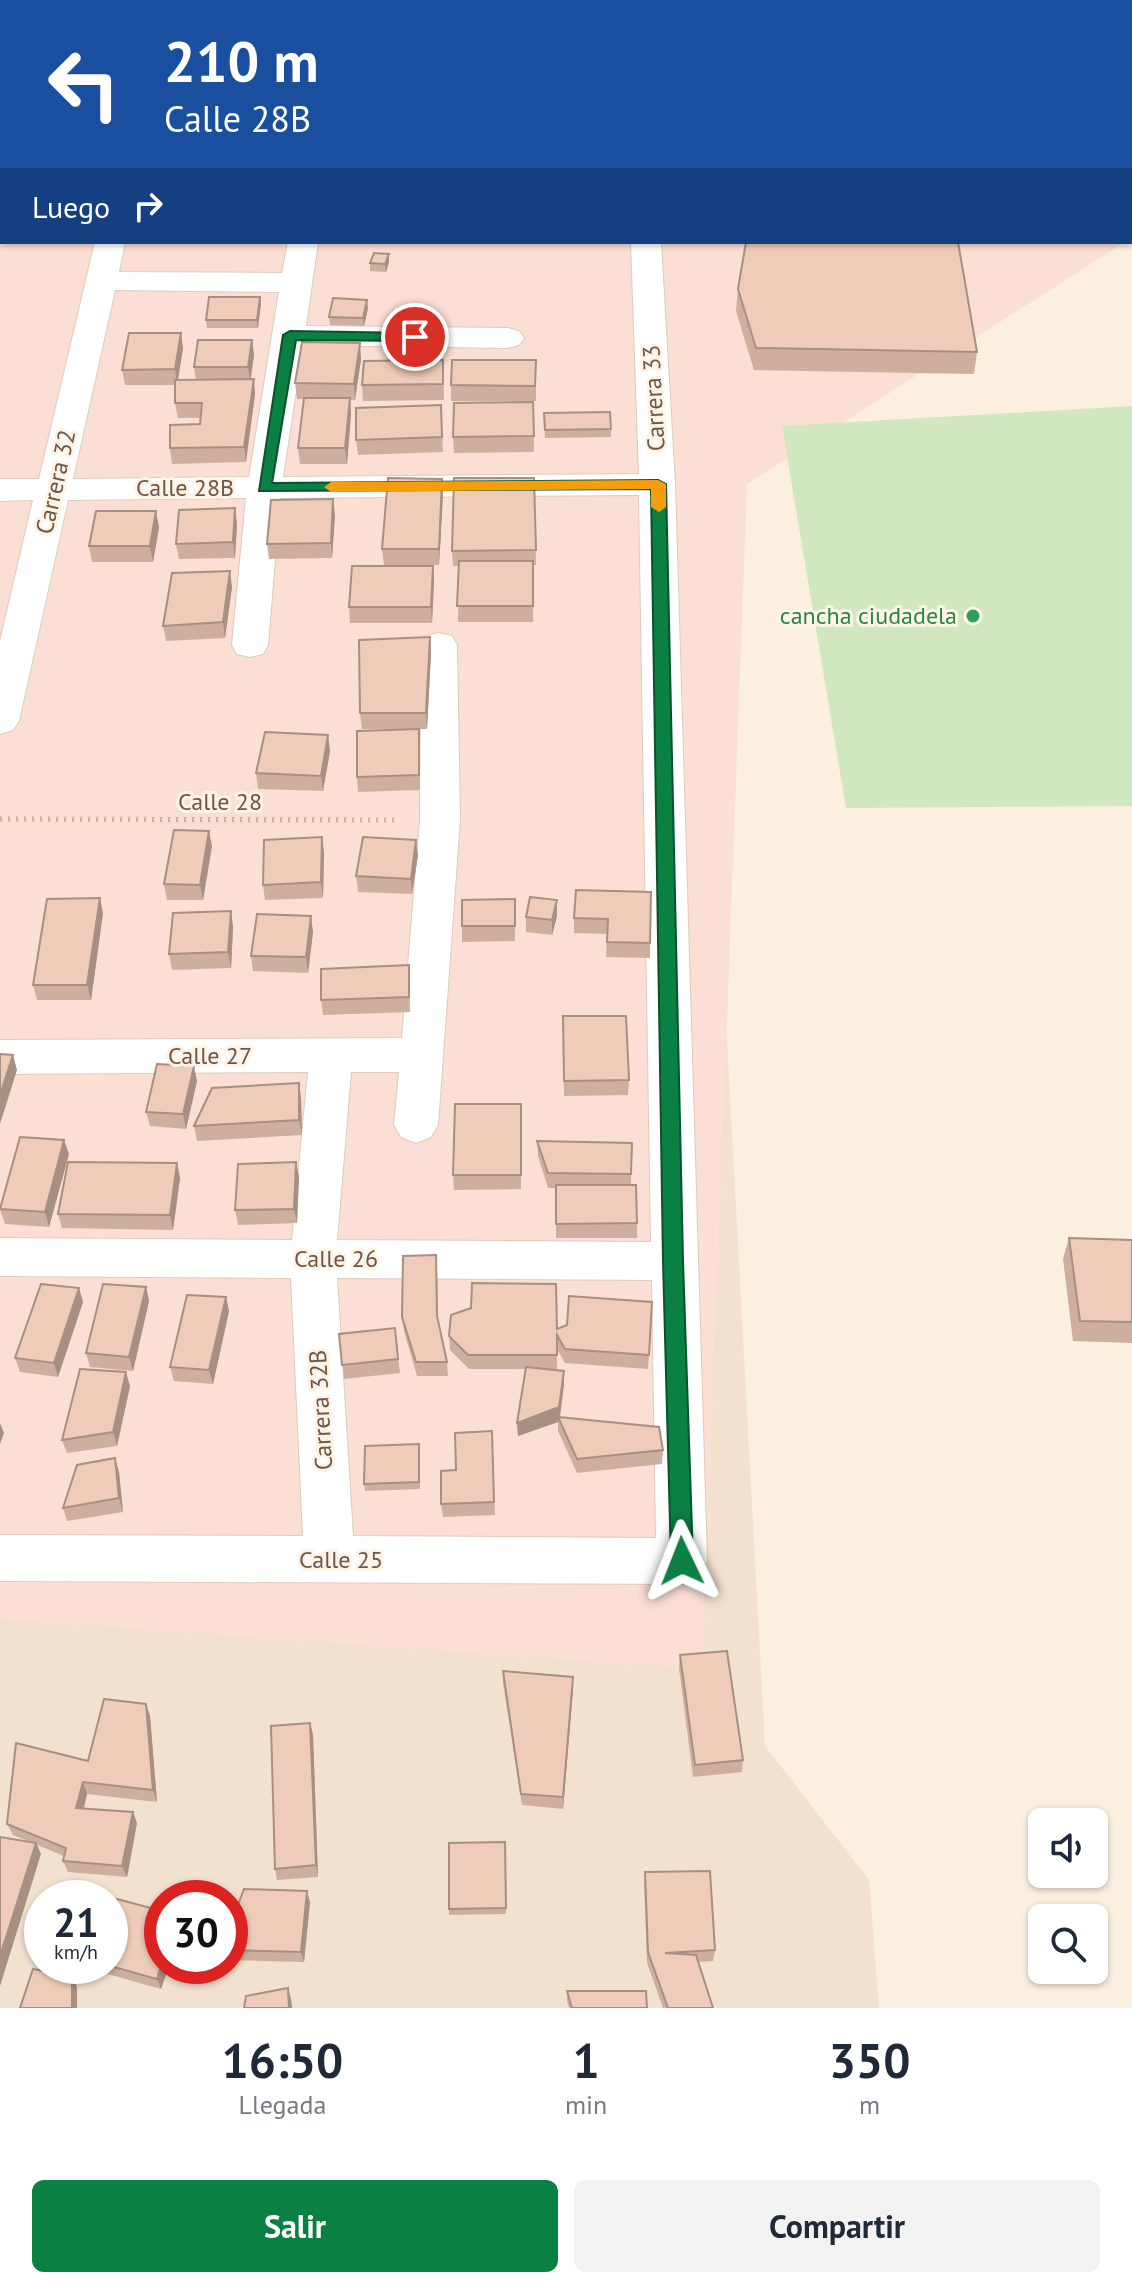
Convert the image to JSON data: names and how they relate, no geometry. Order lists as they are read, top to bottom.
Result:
{
  "streets": {
    "street": [
      "Carrera 33",
      "Carrera 32",
      "Calle 28B",
      "Calle 27",
      "Calle 26",
      "Carrera 32B",
      "Calle 25"
    ],
    "path": ["Calle 28"]
  },
  "crossings": [
    ["Carrera 33", "Calle 28B"],
    ["Carrera 33", "Calle 26"],
    ["Carrera 33", "Calle 25"],
    ["Carrera 32", "Calle 28B"],
    ["Calle 27", "Carrera 32B"],
    ["Calle 26", "Carrera 32B"],
    ["Carrera 32B", "Calle 25"]
  ],
  "places": ["cancha ciudadela"],
  "page": {
    "turn": ["210 m", "Calle 28B"],
    "then": "Luego",
    "speed": "21 km/h",
    "limit": "30",
    "eta": [
      "16:50",
      "Llegada",
      "1",
      "min",
      "350",
      "m"
    ],
    "buttons": ["Salir", "Compartir"]
  }
}
